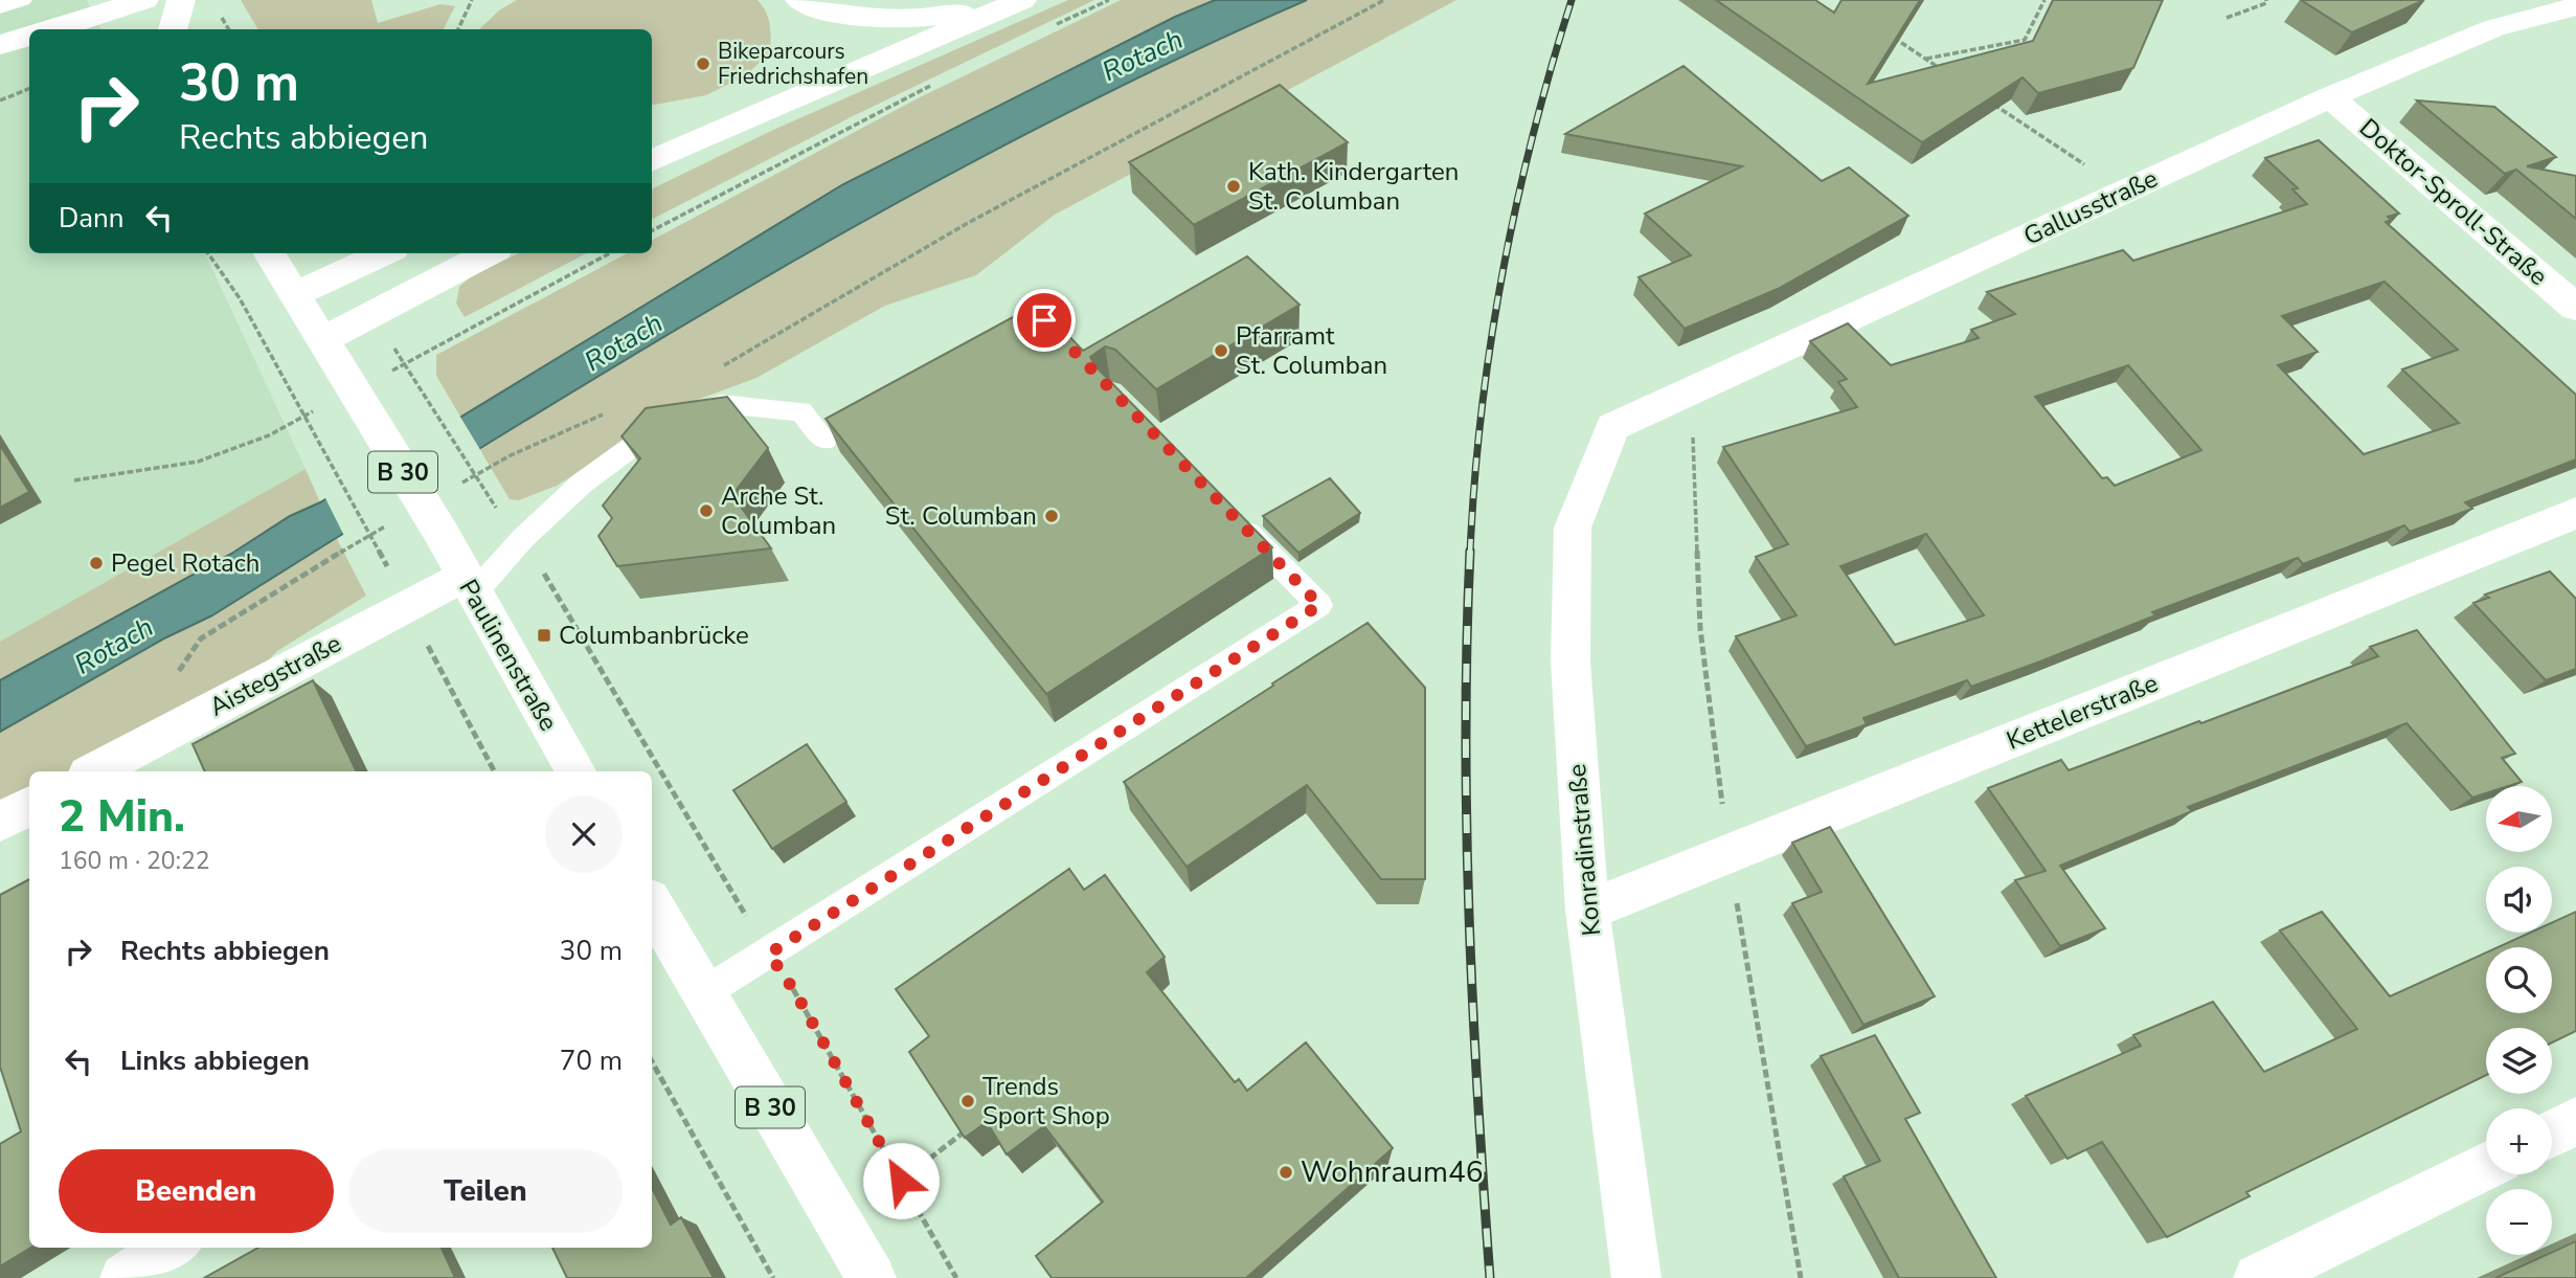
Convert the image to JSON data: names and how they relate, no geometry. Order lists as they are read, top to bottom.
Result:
{
  "streets": {
    "street": [
      "Doktor-Sproll-Straße",
      "Gallusstraße",
      "B 30",
      "Paulinenstraße",
      "Aistegstraße",
      "Kettelerstraße",
      "Konradinstraße"
    ]
  },
  "crossings": [
    ["Doktor-Sproll-Straße", "Gallusstraße"],
    ["Gallusstraße", "Konradinstraße"],
    ["B 30", "Paulinenstraße"],
    ["Paulinenstraße", "Aistegstraße"],
    ["Kettelerstraße", "Konradinstraße"]
  ],
  "water": ["Rotach"],
  "places": {
    "other": [
      "Bikeparcours Friedrichshafen",
      "Kath. Kindergarten St. Columban",
      "Pfarramt St. Columban",
      "Arche St. Columban",
      "St. Columban",
      "Pegel Rotach",
      "Trends Sport Shop",
      "Wohnraum46"
    ],
    "transit": ["Columbanbrücke"]
  },
  "north": "left",
  "page": {
    "turn": ["30 m", "Rechts abbiegen"],
    "then": "Dann",
    "heading": ["2 Min.", "160 m · 20:22"],
    "map_buttons": ["+", "−"],
    "list": [
      {
        "name": "Rechts abbiegen",
        "value": "30 m"
      },
      {
        "name": "Links abbiegen",
        "value": "70 m"
      }
    ],
    "buttons": ["Beenden", "Teilen"]
  }
}
